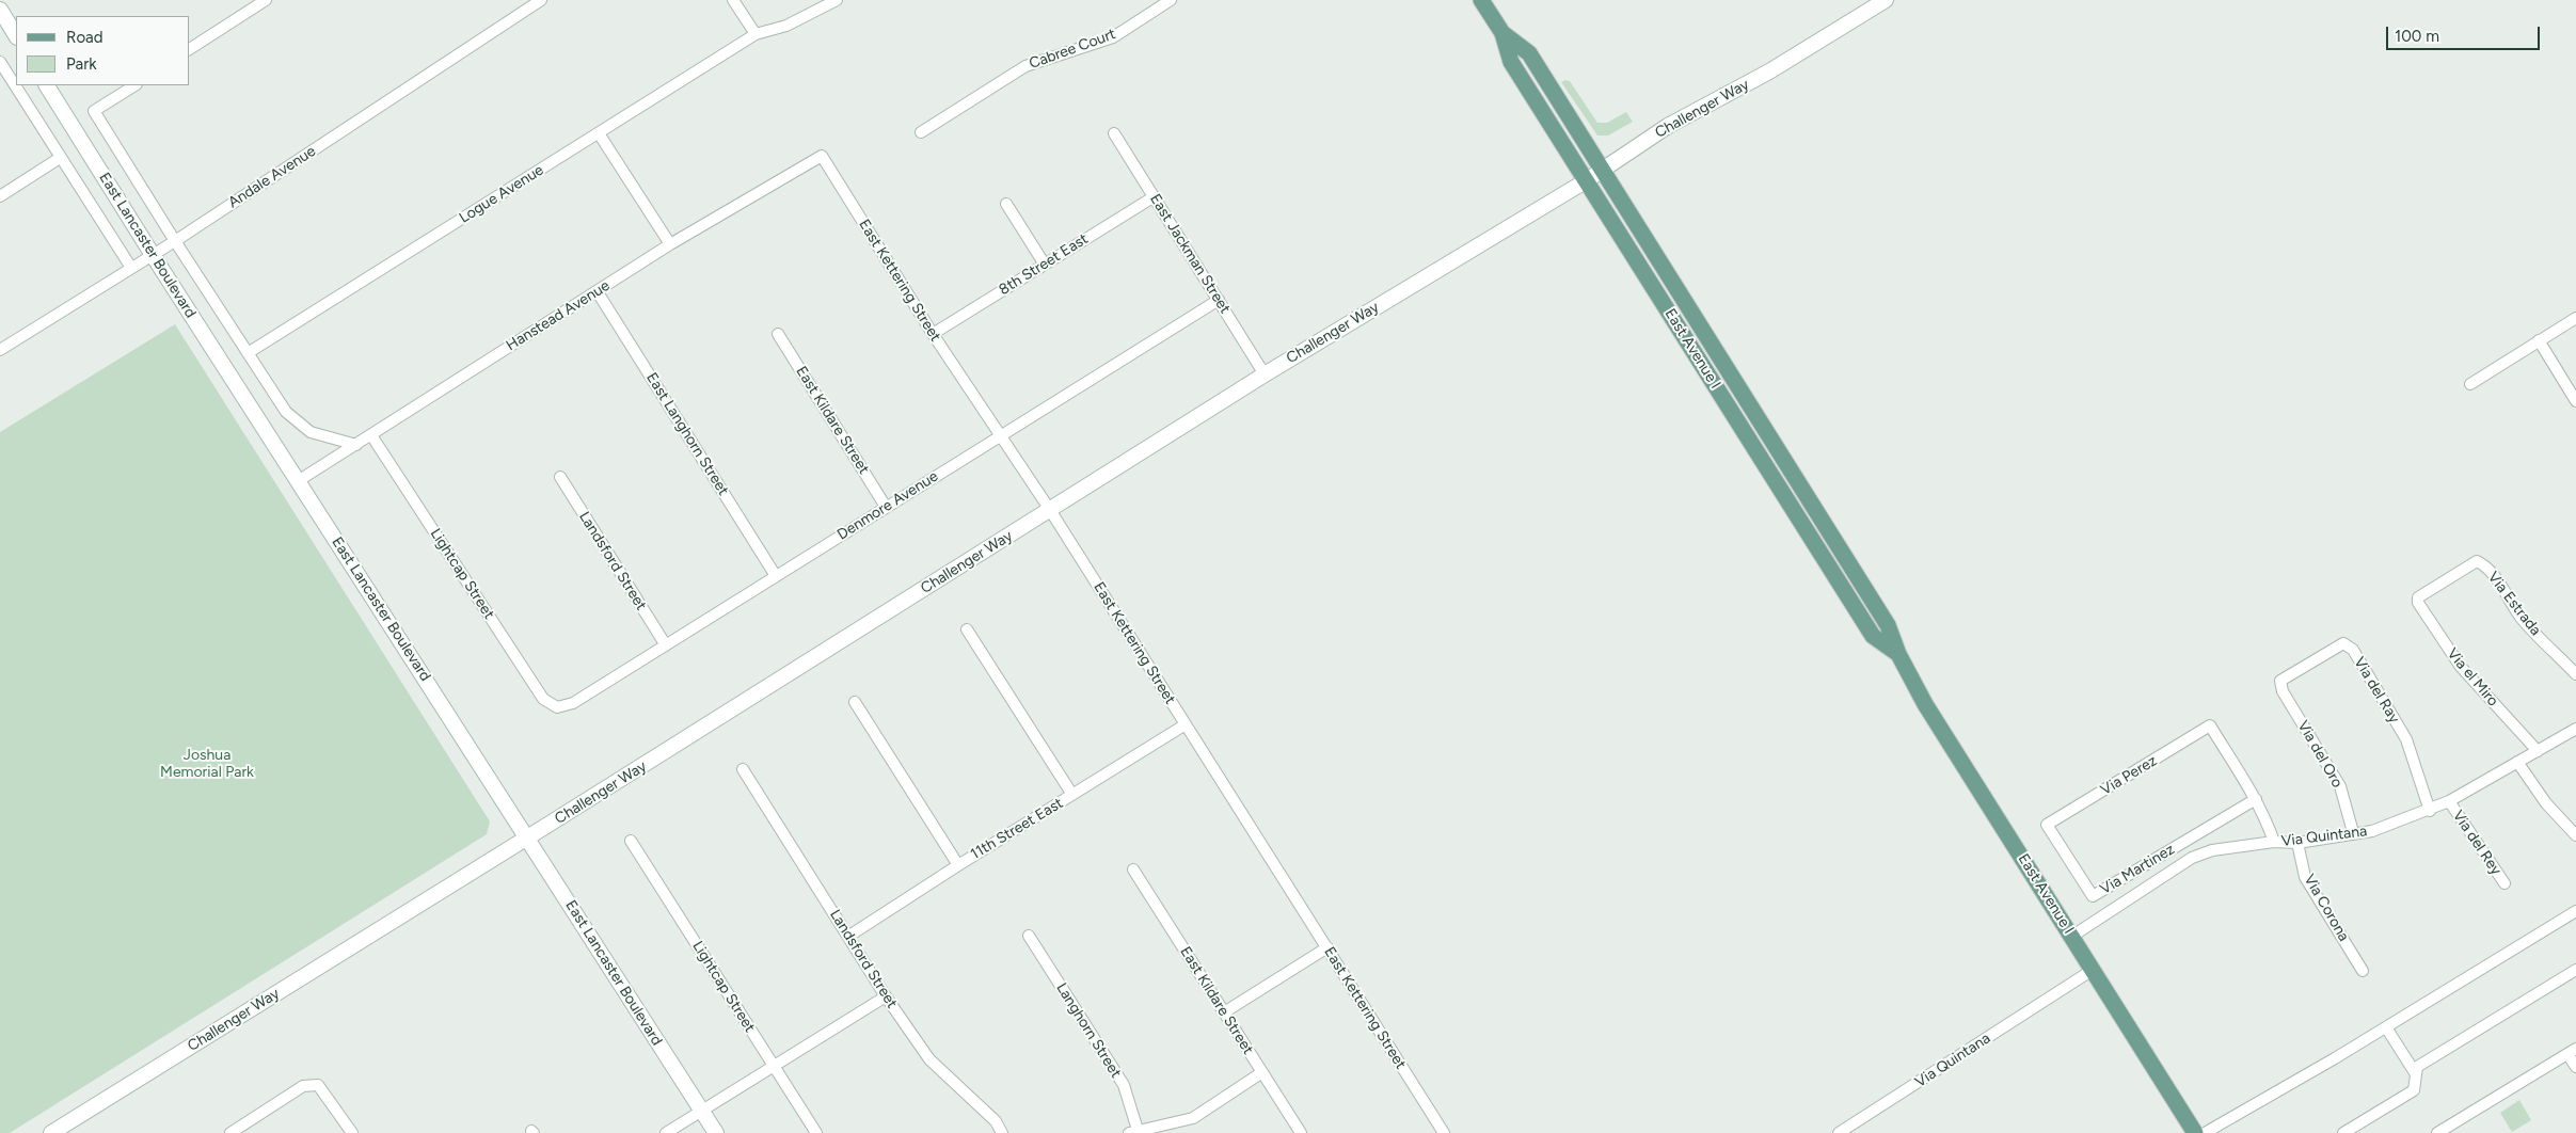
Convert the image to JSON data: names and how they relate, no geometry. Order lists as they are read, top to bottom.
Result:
{
  "streets": {
    "main road": ["Challenger Way", "East Lancaster Boulevard", "East Avenue I"],
    "street": [
      "Cabree Court",
      "Andale Avenue",
      "Logue Avenue",
      "East Jackman Street",
      "8th Street East",
      "East Kettering Street",
      "Hanstead Avenue",
      "East Kildare Street",
      "East Langhorn Street",
      "Denmore Avenue",
      "Landsford Street",
      "Lightcap Street",
      "Via Estrada",
      "Via el Miro",
      "Via del Ray",
      "Via del Oro",
      "Via Perez",
      "11th Street East",
      "Via Quintana",
      "Via del Rey",
      "Via Martinez",
      "Via Corona",
      "Langhorn Street"
    ]
  },
  "crossings": [
    ["Challenger Way", "East Lancaster Boulevard"],
    ["Challenger Way", "East Jackman Street"],
    ["Challenger Way", "East Kettering Street"],
    ["Challenger Way", "East Avenue I"],
    ["Andale Avenue", "East Lancaster Boulevard"],
    ["Logue Avenue", "East Lancaster Boulevard"],
    ["East Lancaster Boulevard", "Hanstead Avenue"],
    ["East Jackman Street", "8th Street East"],
    ["East Jackman Street", "Denmore Avenue"],
    ["8th Street East", "East Kettering Street"],
    ["East Kettering Street", "Hanstead Avenue"],
    ["East Kettering Street", "Denmore Avenue"],
    ["East Kettering Street", "11th Street East"],
    ["Hanstead Avenue", "East Langhorn Street"],
    ["Hanstead Avenue", "Lightcap Street"],
    ["East Avenue I", "Via Quintana"],
    ["East Kildare Street", "Denmore Avenue"],
    ["East Langhorn Street", "Denmore Avenue"],
    ["Denmore Avenue", "Landsford Street"],
    ["Denmore Avenue", "Lightcap Street"],
    ["Landsford Street", "11th Street East"],
    ["Via Estrada", "Via el Miro"],
    ["Via el Miro", "Via Quintana"],
    ["Via del Ray", "Via del Oro"],
    ["Via del Ray", "Via Quintana"],
    ["Via del Oro", "Via Quintana"],
    ["Via Perez", "Via Martinez"],
    ["Via Quintana", "Via del Rey"],
    ["Via Quintana", "Via Corona"]
  ],
  "parks": ["Joshua Memorial Park"],
  "legend": ["Road", "Park"],
  "scale_bar": "100 m"
}
